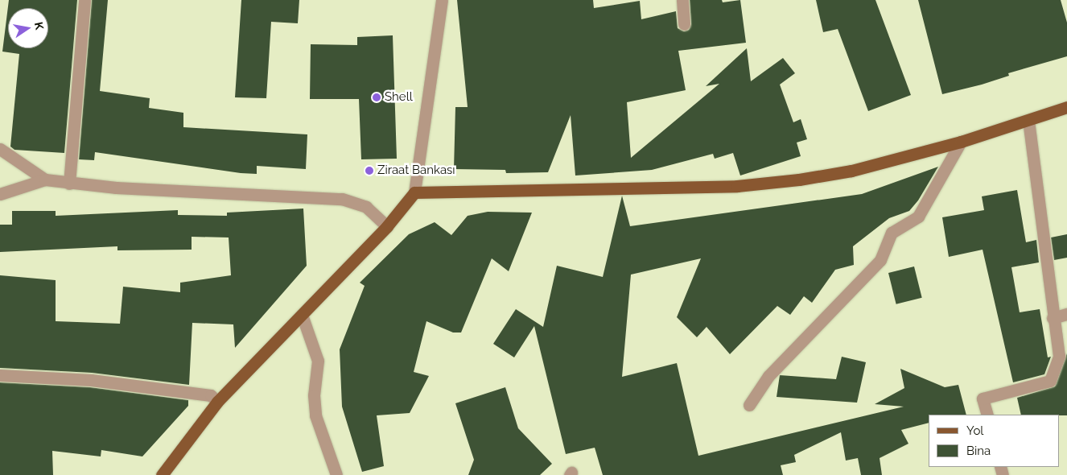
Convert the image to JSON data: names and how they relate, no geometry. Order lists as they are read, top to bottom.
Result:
{
  "places": ["Shell", "Ziraat Bankası"],
  "legend": ["Yol", "Bina"],
  "north": "right"
}
